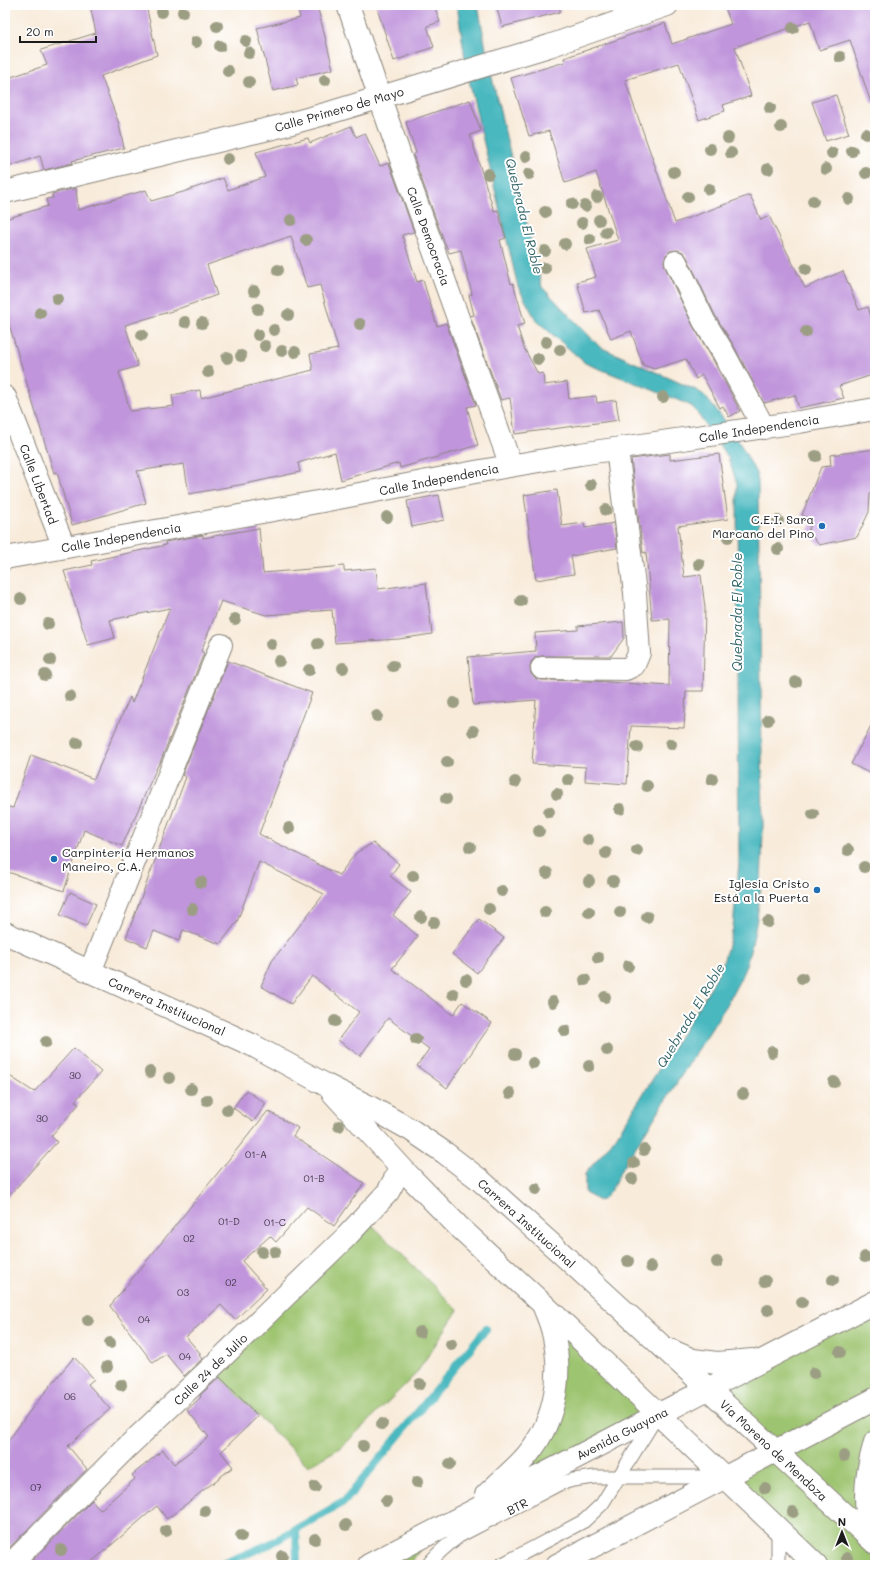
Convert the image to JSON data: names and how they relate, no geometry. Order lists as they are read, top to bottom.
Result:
{
  "streets": {
    "main road": [
      "Calle Primero de Mayo",
      "Calle Democracia",
      "Calle Independencia",
      "Calle Libertad",
      "Carrera Institucional",
      "Calle 24 de Julio",
      "Avenida Guayana",
      "Vía Moreno de Mendoza"
    ],
    "lane": ["BTR"]
  },
  "crossings": [
    ["Calle Primero de Mayo", "Calle Democracia"],
    ["Calle Democracia", "Calle Independencia"],
    ["Calle Independencia", "Calle Libertad"],
    ["Carrera Institucional", "Calle 24 de Julio"],
    ["Carrera Institucional", "Avenida Guayana"],
    ["Carrera Institucional", "Vía Moreno de Mendoza"],
    ["Avenida Guayana", "Vía Moreno de Mendoza"]
  ],
  "water": ["Quebrada El Roble"],
  "places": ["C.E.I. Sara Marcano del Pino", "Carpintería Hermanos Maneiro, C.A.", "Iglesia Cristo Está a la Puerta"],
  "house_numbers": [
    "30",
    "30",
    "01-A",
    "01-B",
    "01-D",
    "01-C",
    "02",
    "02",
    "03",
    "04",
    "04",
    "06",
    "07"
  ],
  "scale_bar": "20 m",
  "north": "top"
}
